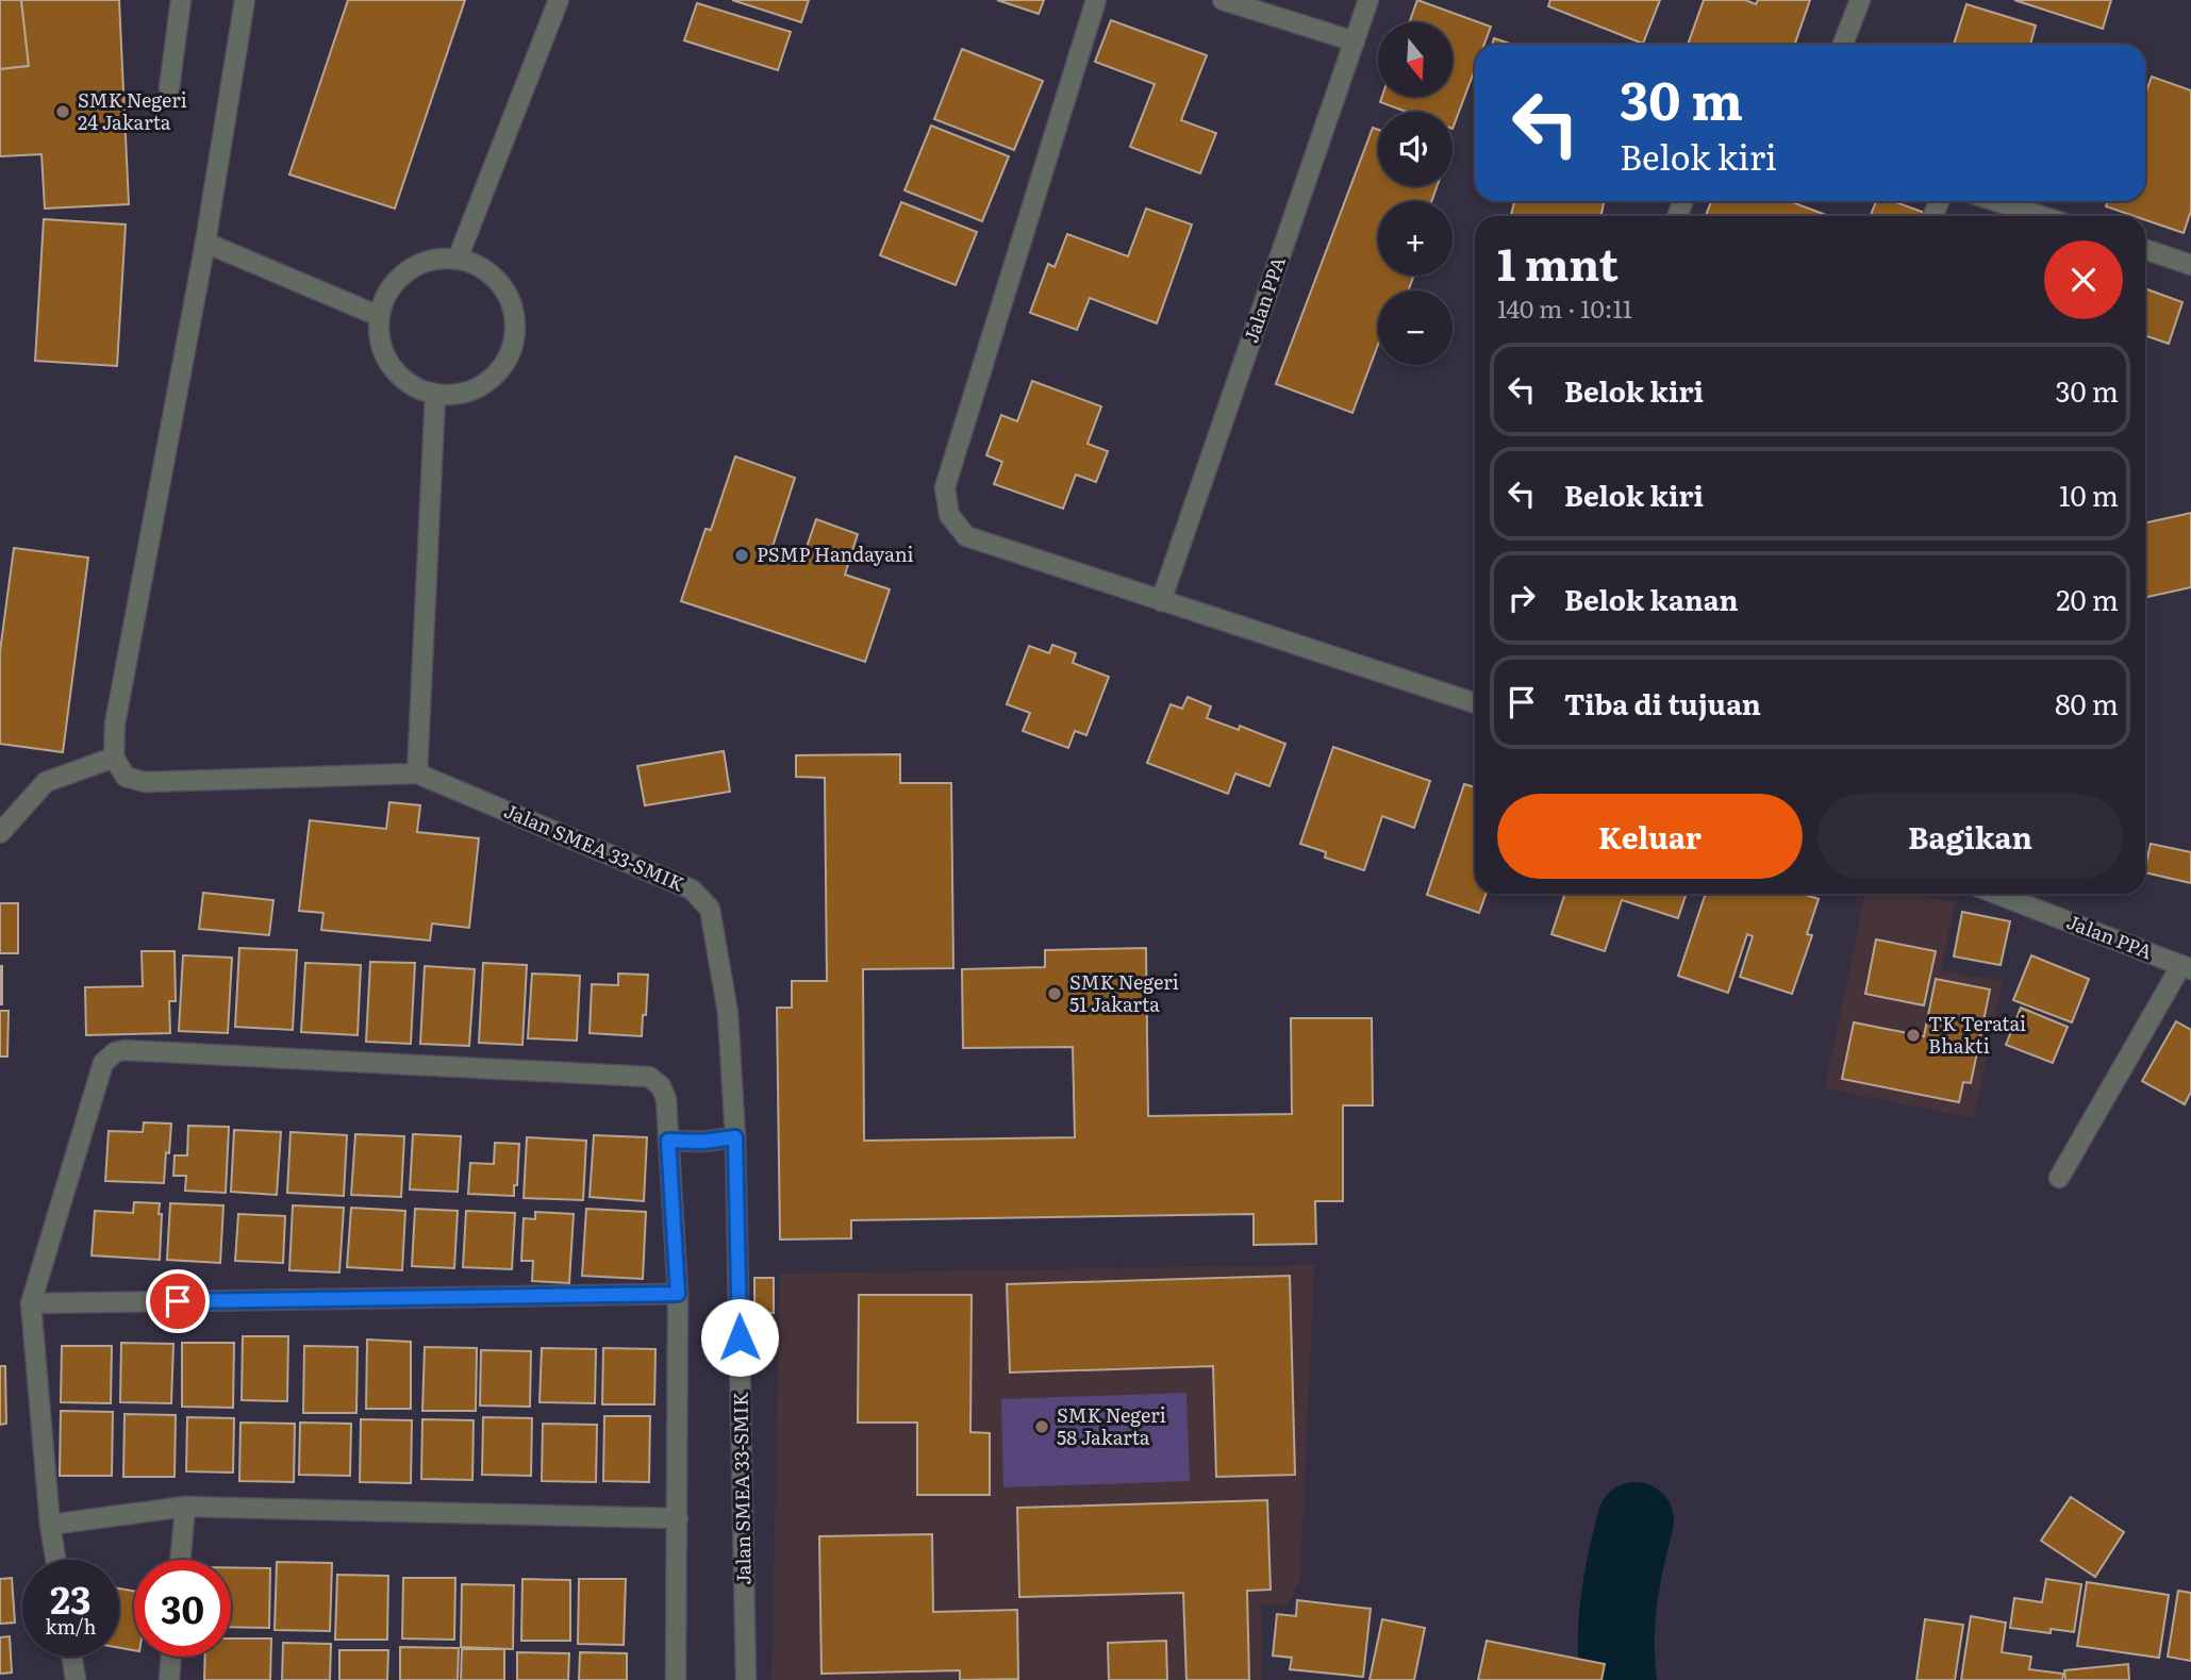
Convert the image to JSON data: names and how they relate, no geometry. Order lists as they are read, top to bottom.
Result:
{
  "streets": {
    "street": ["Jalan PPA", "Jalan SMEA 33-SMIK"]
  },
  "places": [
    "SMK Negeri 24 Jakarta",
    "PSMP Handayani",
    "SMK Negeri 51 Jakarta",
    "TK Teratai Bhakti",
    "SMK Negeri 58 Jakarta"
  ],
  "north": "bottom",
  "page": {
    "map_buttons": ["+", "−"],
    "turn": ["30 m", "Belok kiri"],
    "heading": ["1 mnt", "140 m · 10:11"],
    "list": [
      {
        "name": "Belok kiri",
        "value": "30 m"
      },
      {
        "name": "Belok kiri",
        "value": "10 m"
      },
      {
        "name": "Belok kanan",
        "value": "20 m"
      },
      {
        "name": "Tiba di tujuan",
        "value": "80 m"
      }
    ],
    "buttons": ["Keluar", "Bagikan"],
    "speed": "23 km/h",
    "limit": "30"
  }
}
